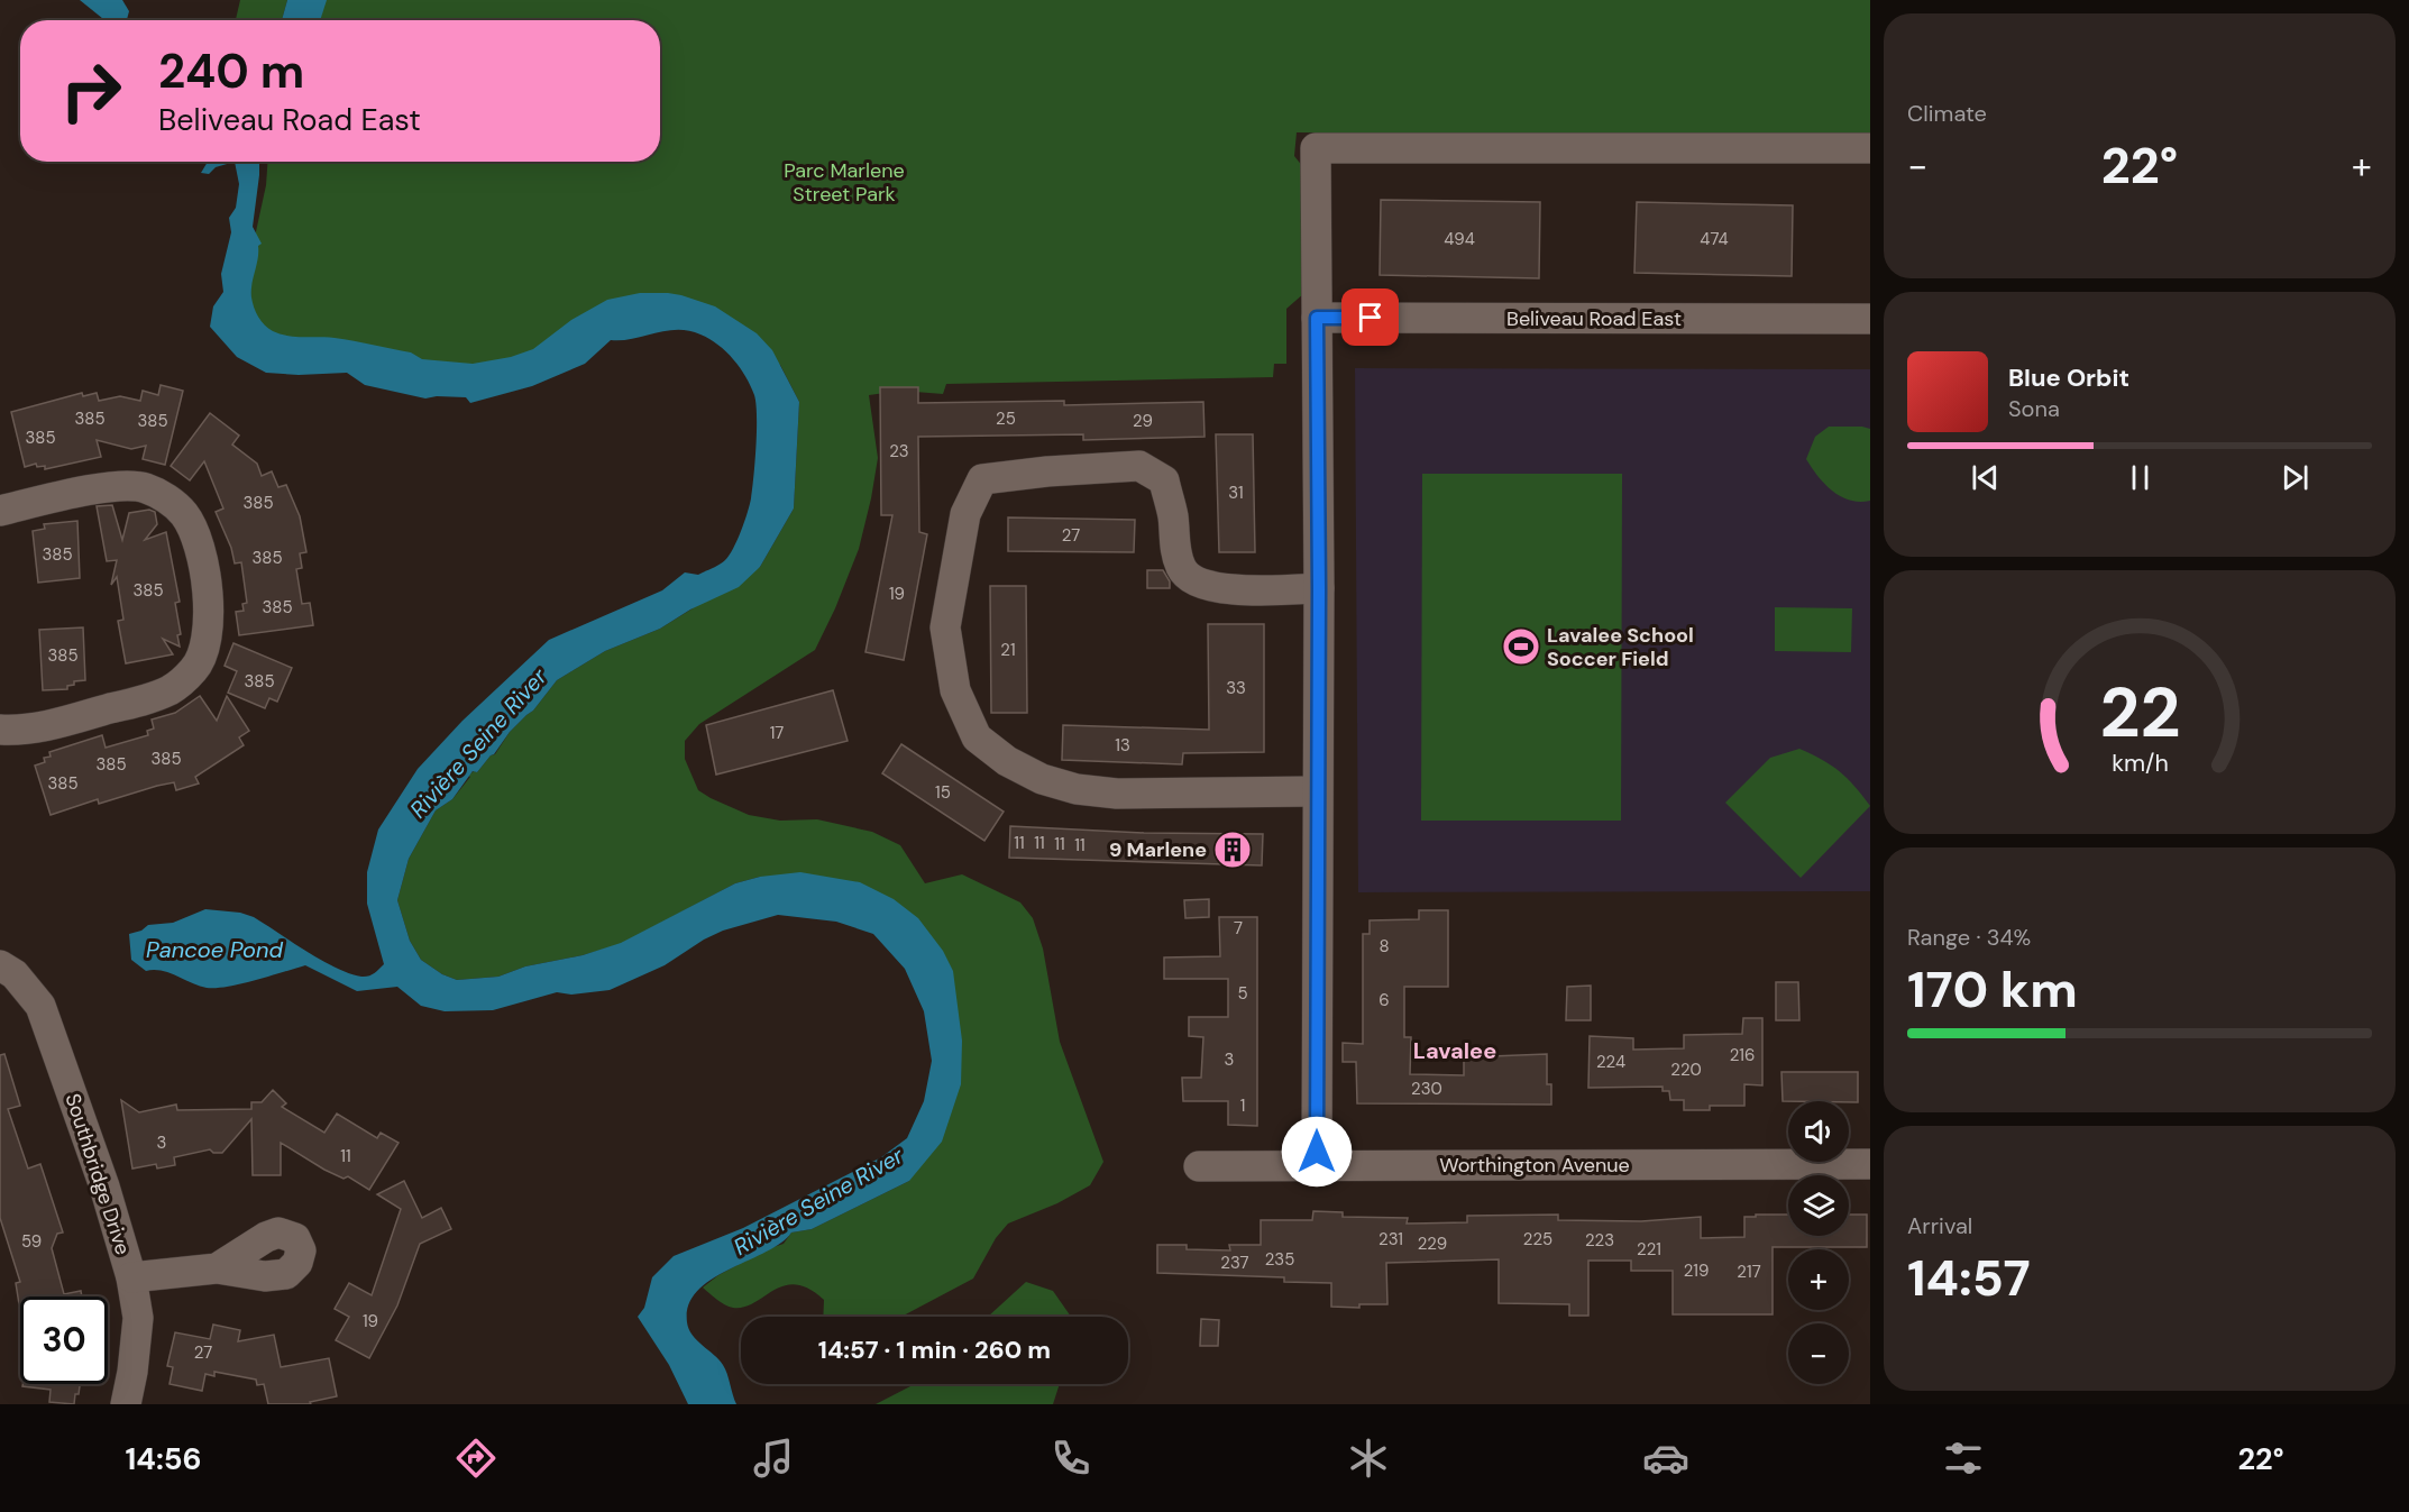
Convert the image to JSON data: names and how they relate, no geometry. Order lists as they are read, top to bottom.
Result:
{
  "streets": {
    "street": ["Beliveau Road East", "Worthington Avenue", "Southbridge Drive"]
  },
  "districts": ["Lavalee"],
  "water": ["Rivière Seine River", "Pancoe Pond"],
  "parks": ["Parc Marlene Street Park"],
  "places": {
    "sports": ["Lavalee School Soccer Field"],
    "building": ["9 Marlene"]
  },
  "house_numbers": [
    "494",
    "474",
    "385",
    "25",
    "385",
    "29",
    "385",
    "23",
    "31",
    "385",
    "27",
    "385",
    "385",
    "385",
    "19",
    "385",
    "21",
    "385",
    "385",
    "33",
    "17",
    "13",
    "385",
    "385",
    "385",
    "15",
    "11",
    "11",
    "11",
    "11",
    "7",
    "8",
    "5",
    "6",
    "216",
    "3",
    "224",
    "220",
    "230",
    "1",
    "3",
    "11",
    "231",
    "225",
    "223",
    "59",
    "229",
    "221",
    "235",
    "237",
    "219",
    "217",
    "19",
    "27"
  ],
  "page": {
    "tile": [
      "Climate",
      ["Range · 34%", "170 km"],
      ["Arrival", "14:57"]
    ],
    "turn": ["240 m", "Beliveau Road East"],
    "heat": ["−", "22°", "+"],
    "song": ["Blue Orbit", "Sona"],
    "map_buttons": ["+", "−"],
    "limit": "30",
    "trip": "14:57 · 1 min · 260 m",
    "tabs": ["14:56", "22°"],
    "gauge": ["22", "km/h"]
  }
}
